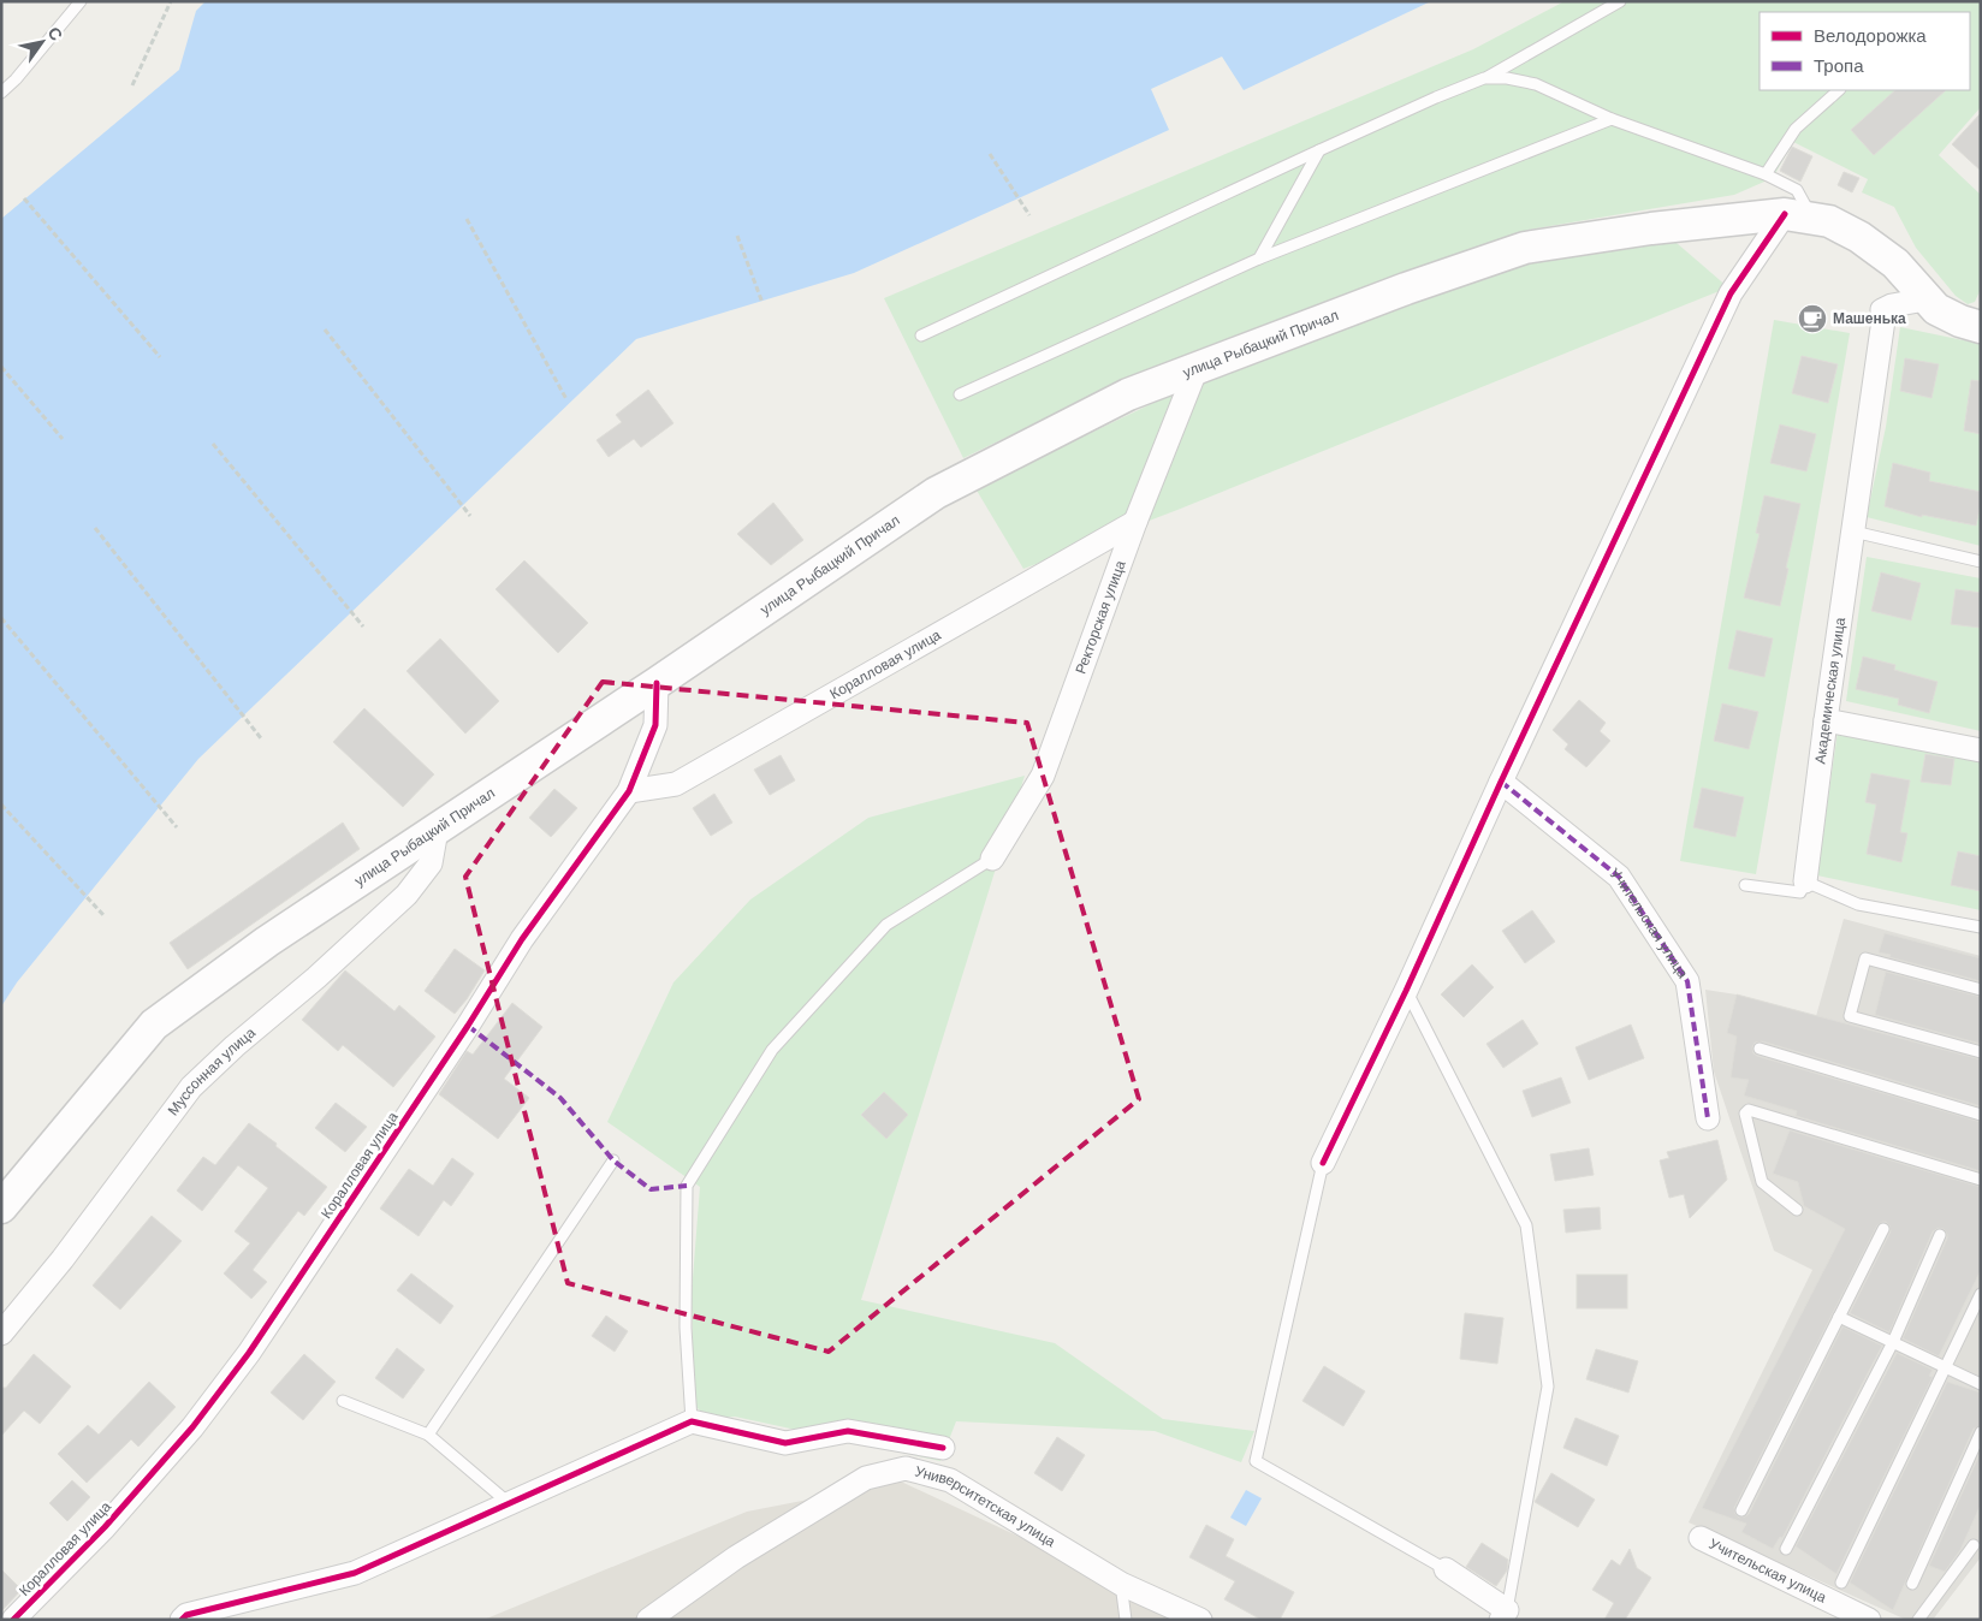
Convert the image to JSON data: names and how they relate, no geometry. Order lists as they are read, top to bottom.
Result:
{
  "streets": {
    "main road": ["улица Рыбацкий Причал"],
    "street": [
      "Ректорская улица",
      "Коралловая улица",
      "Академическая улица",
      "Учительская улица",
      "Муссонная улица",
      "Университетская улица"
    ]
  },
  "crossings": [
    ["улица Рыбацкий Причал", "Ректорская улица"],
    ["улица Рыбацкий Причал", "Коралловая улица"],
    ["улица Рыбацкий Причал", "Муссонная улица"],
    ["Ректорская улица", "Коралловая улица"]
  ],
  "places": {
    "cafe": ["Машенька"]
  },
  "legend": ["Велодорожка", "Тропа"],
  "north": "top right"
}
